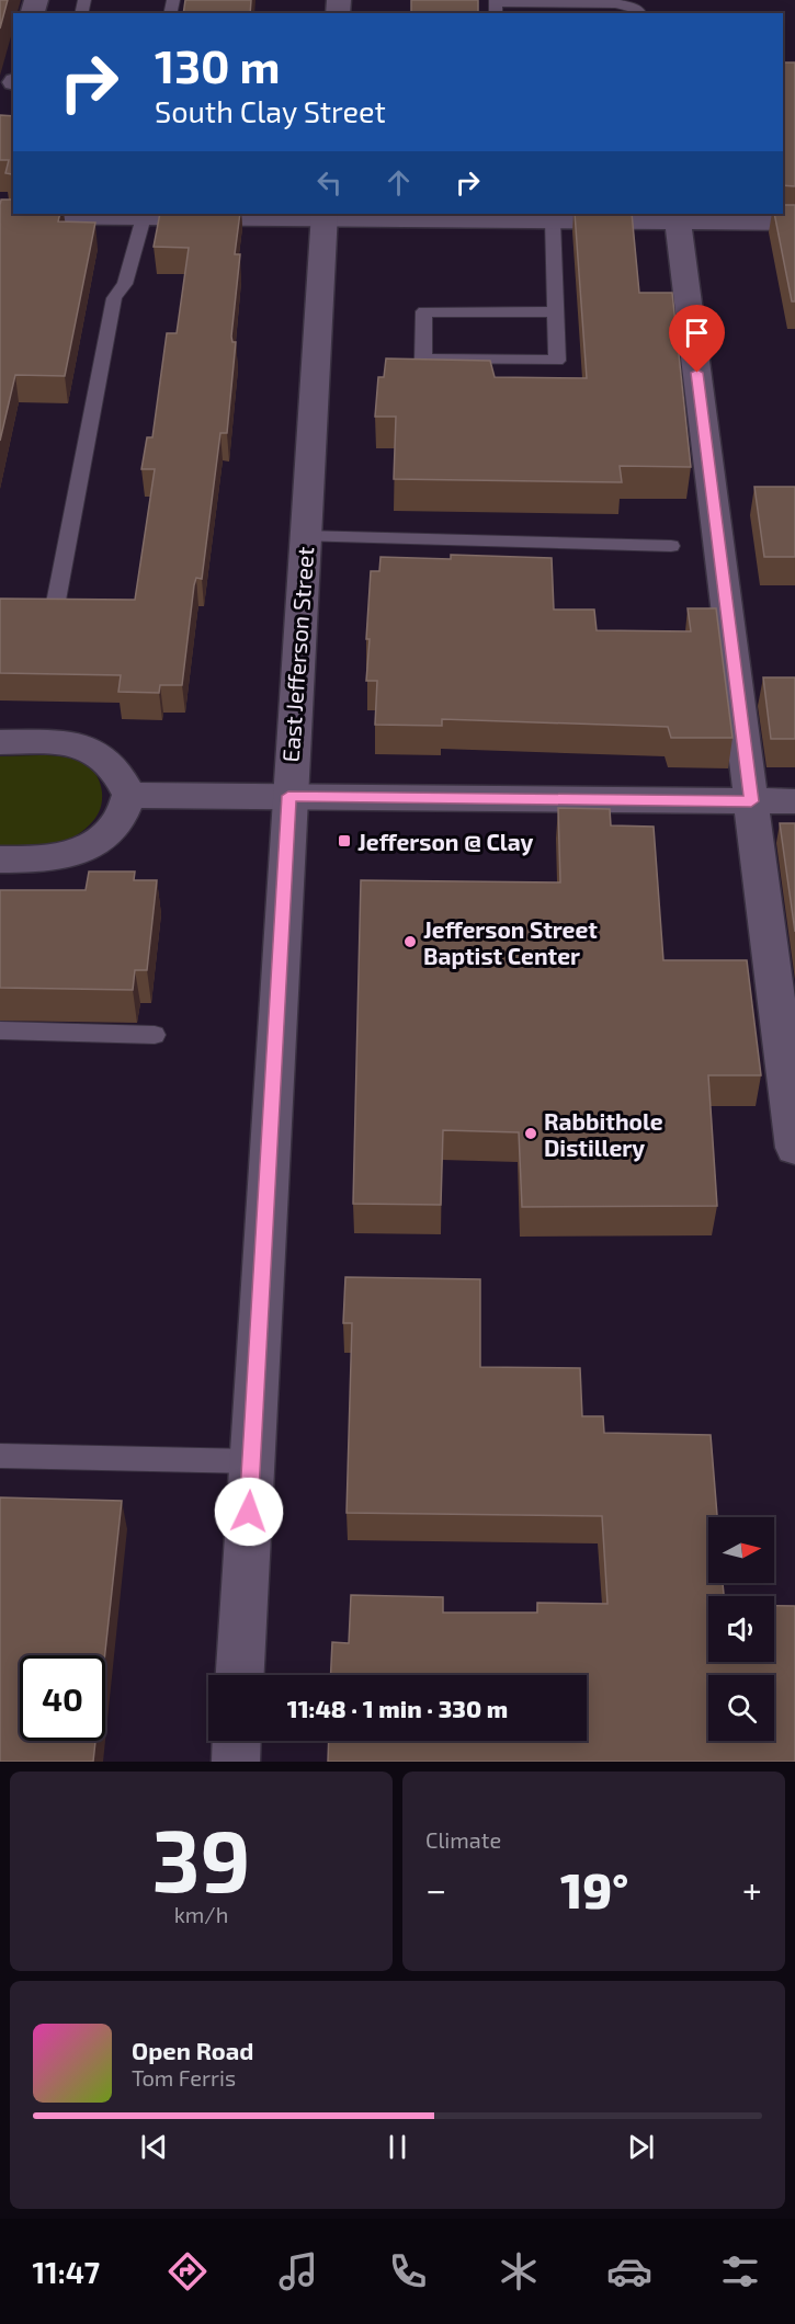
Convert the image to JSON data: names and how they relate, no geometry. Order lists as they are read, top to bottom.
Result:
{
  "streets": {
    "street": ["East Jefferson Street"]
  },
  "places": {
    "transit": ["Jefferson @ Clay"],
    "other": ["Jefferson Street Baptist Center", "Rabbithole Distillery"]
  },
  "north": "right",
  "page": {
    "turn": ["130 m", "South Clay Street"],
    "limit": "40",
    "trip": "11:48 · 1 min · 330 m",
    "tile": [
      ["39", "km/h"],
      "Climate"
    ],
    "heat": ["−", "19°", "+"],
    "song": ["Open Road", "Tom Ferris"],
    "tabs": "11:47"
  }
}
